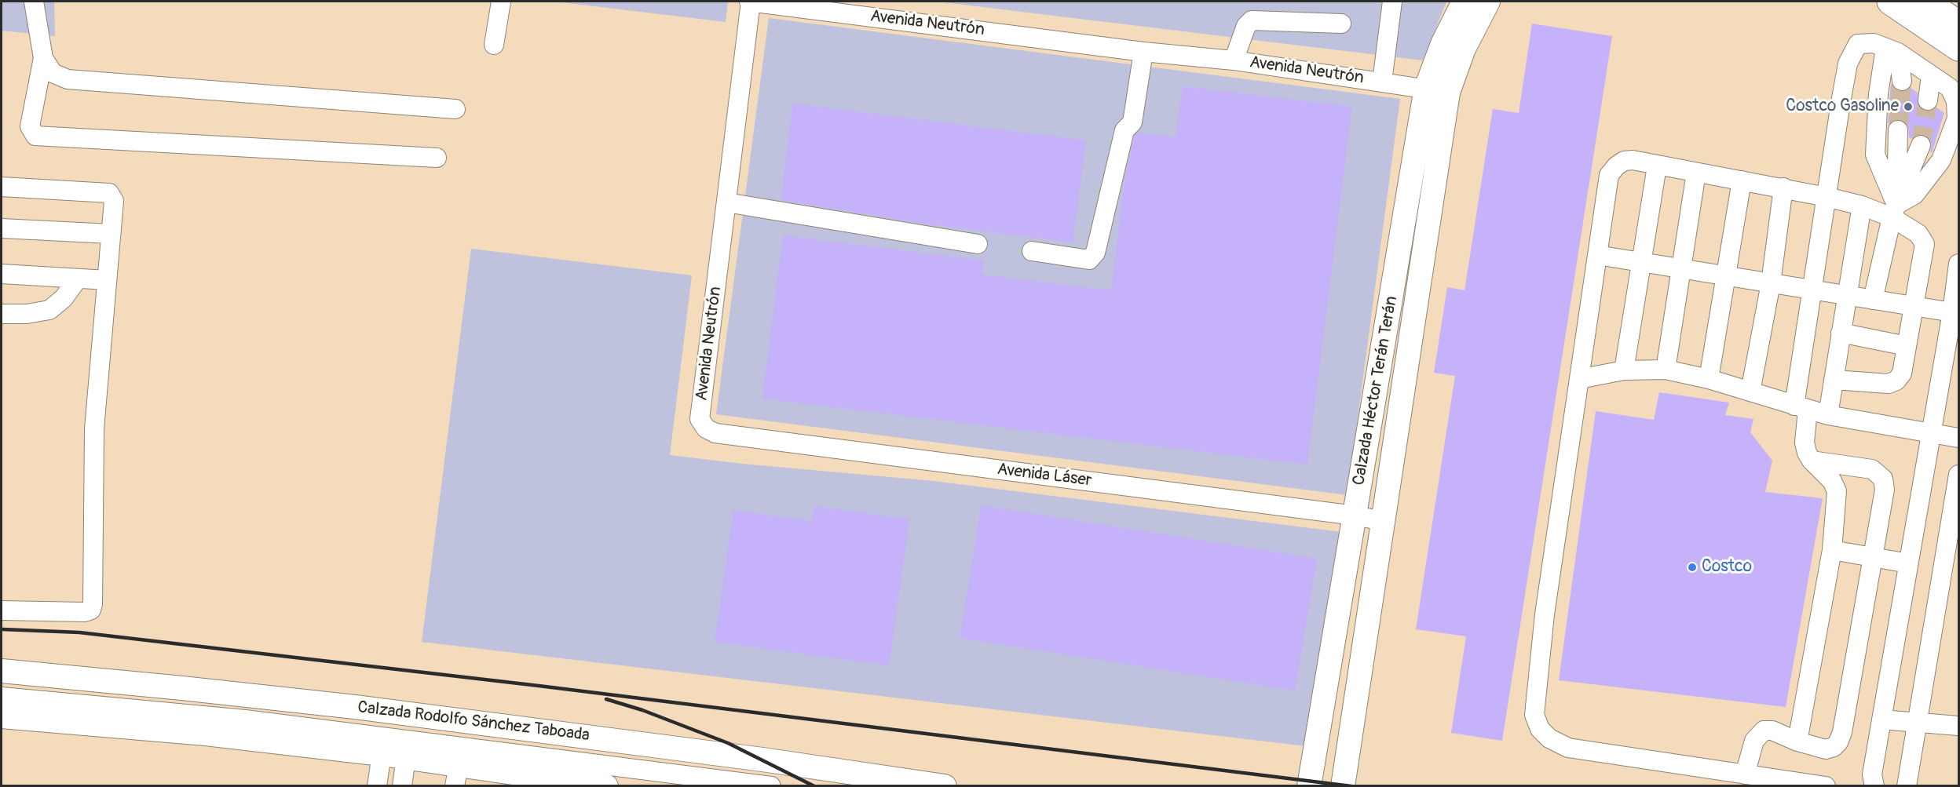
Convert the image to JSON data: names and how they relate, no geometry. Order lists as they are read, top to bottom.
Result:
{
  "streets": {
    "main road": ["Calzada Héctor Terán Terán", "Calzada Rodolfo Sánchez Taboada"],
    "street": ["Avenida Neutrón", "Avenida Láser"]
  },
  "crossings": [
    ["Avenida Neutrón", "Calzada Héctor Terán Terán"],
    ["Avenida Neutrón", "Avenida Láser"],
    ["Calzada Héctor Terán Terán", "Avenida Láser"]
  ],
  "places": ["Costco Gasoline", "Costco"]
}
